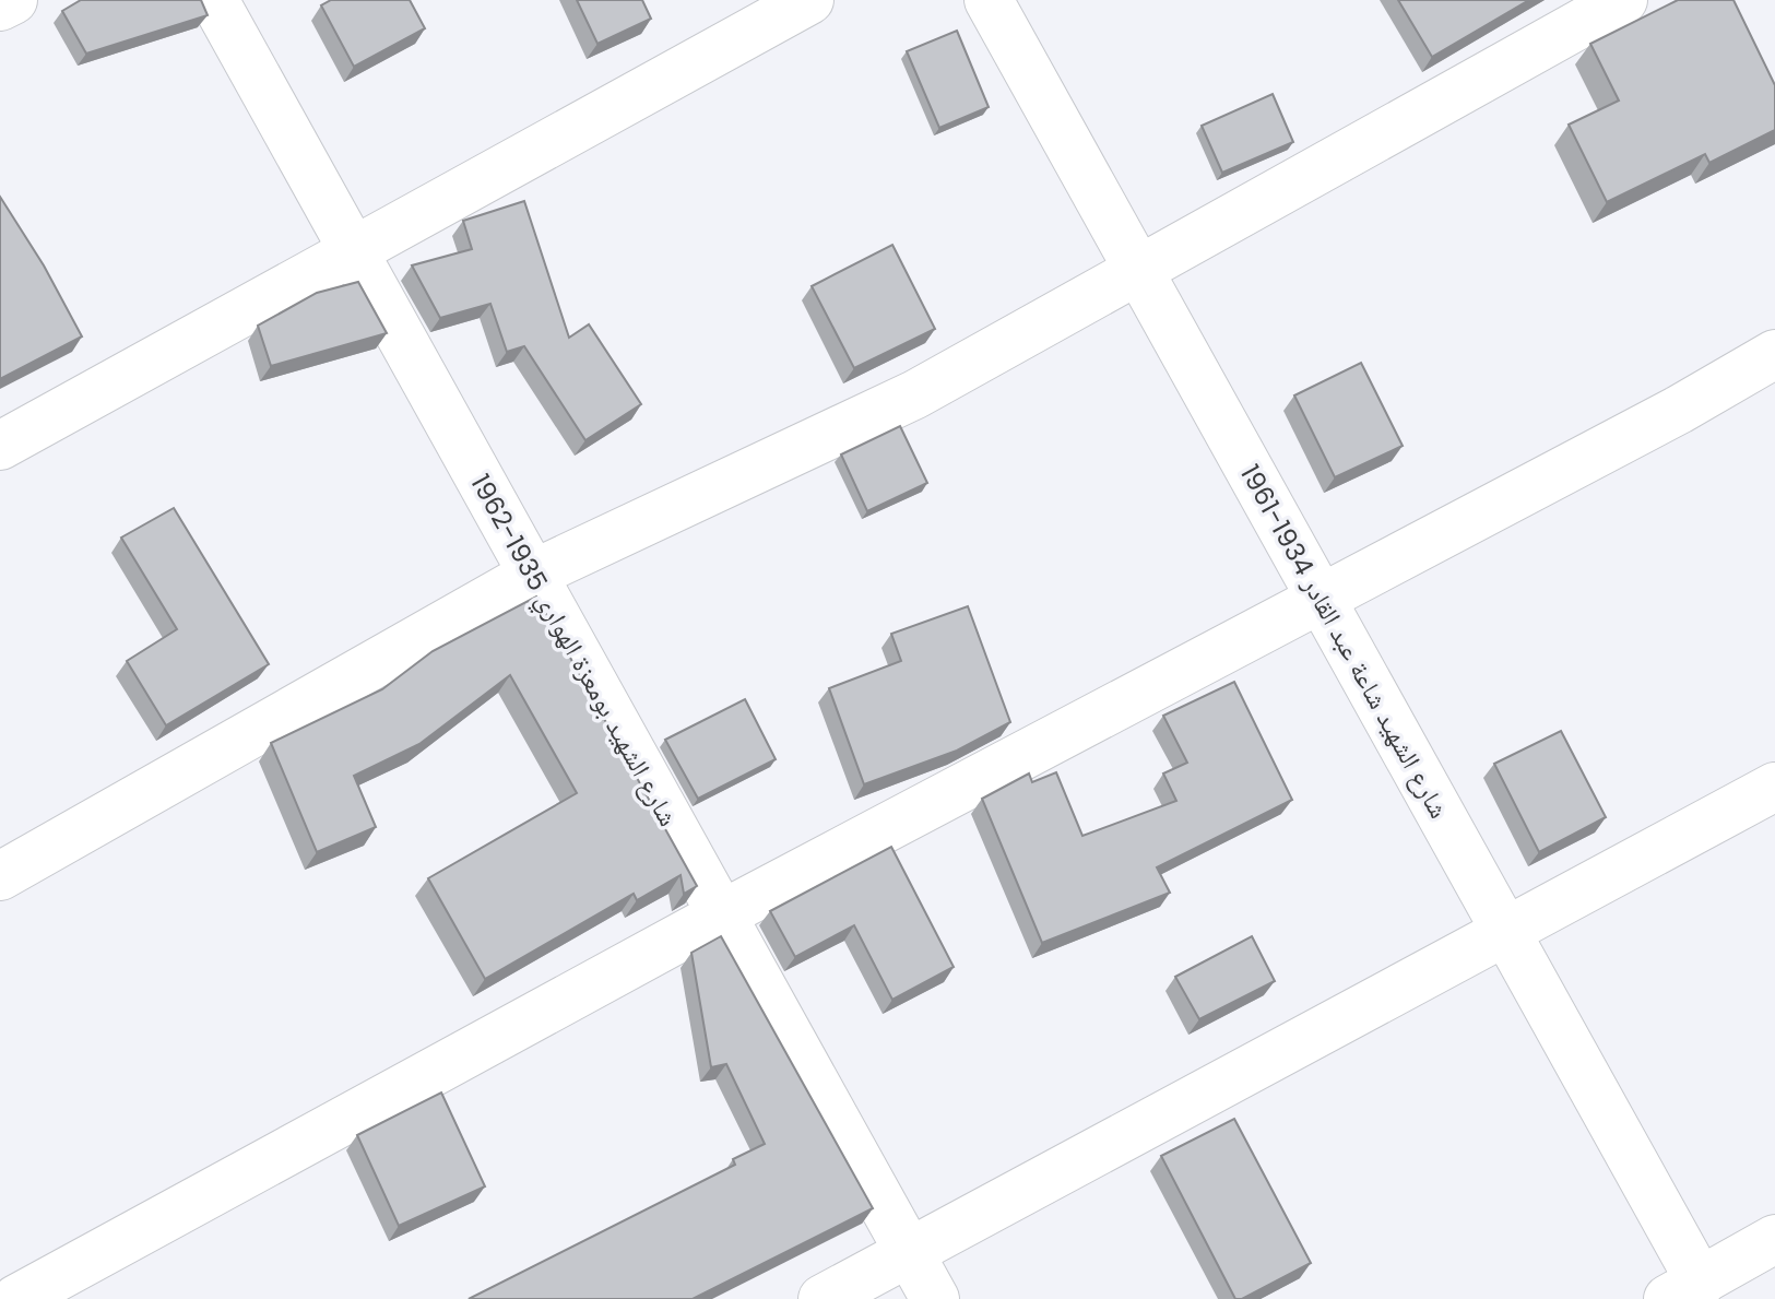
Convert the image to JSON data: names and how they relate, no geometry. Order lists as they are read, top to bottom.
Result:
{
  "streets": {
    "street": ["شارع الشهيد شاعة عبد القادر 1934-1961", "شارع الشهيد بومعزة الهواري 1935-1962"]
  }
}
